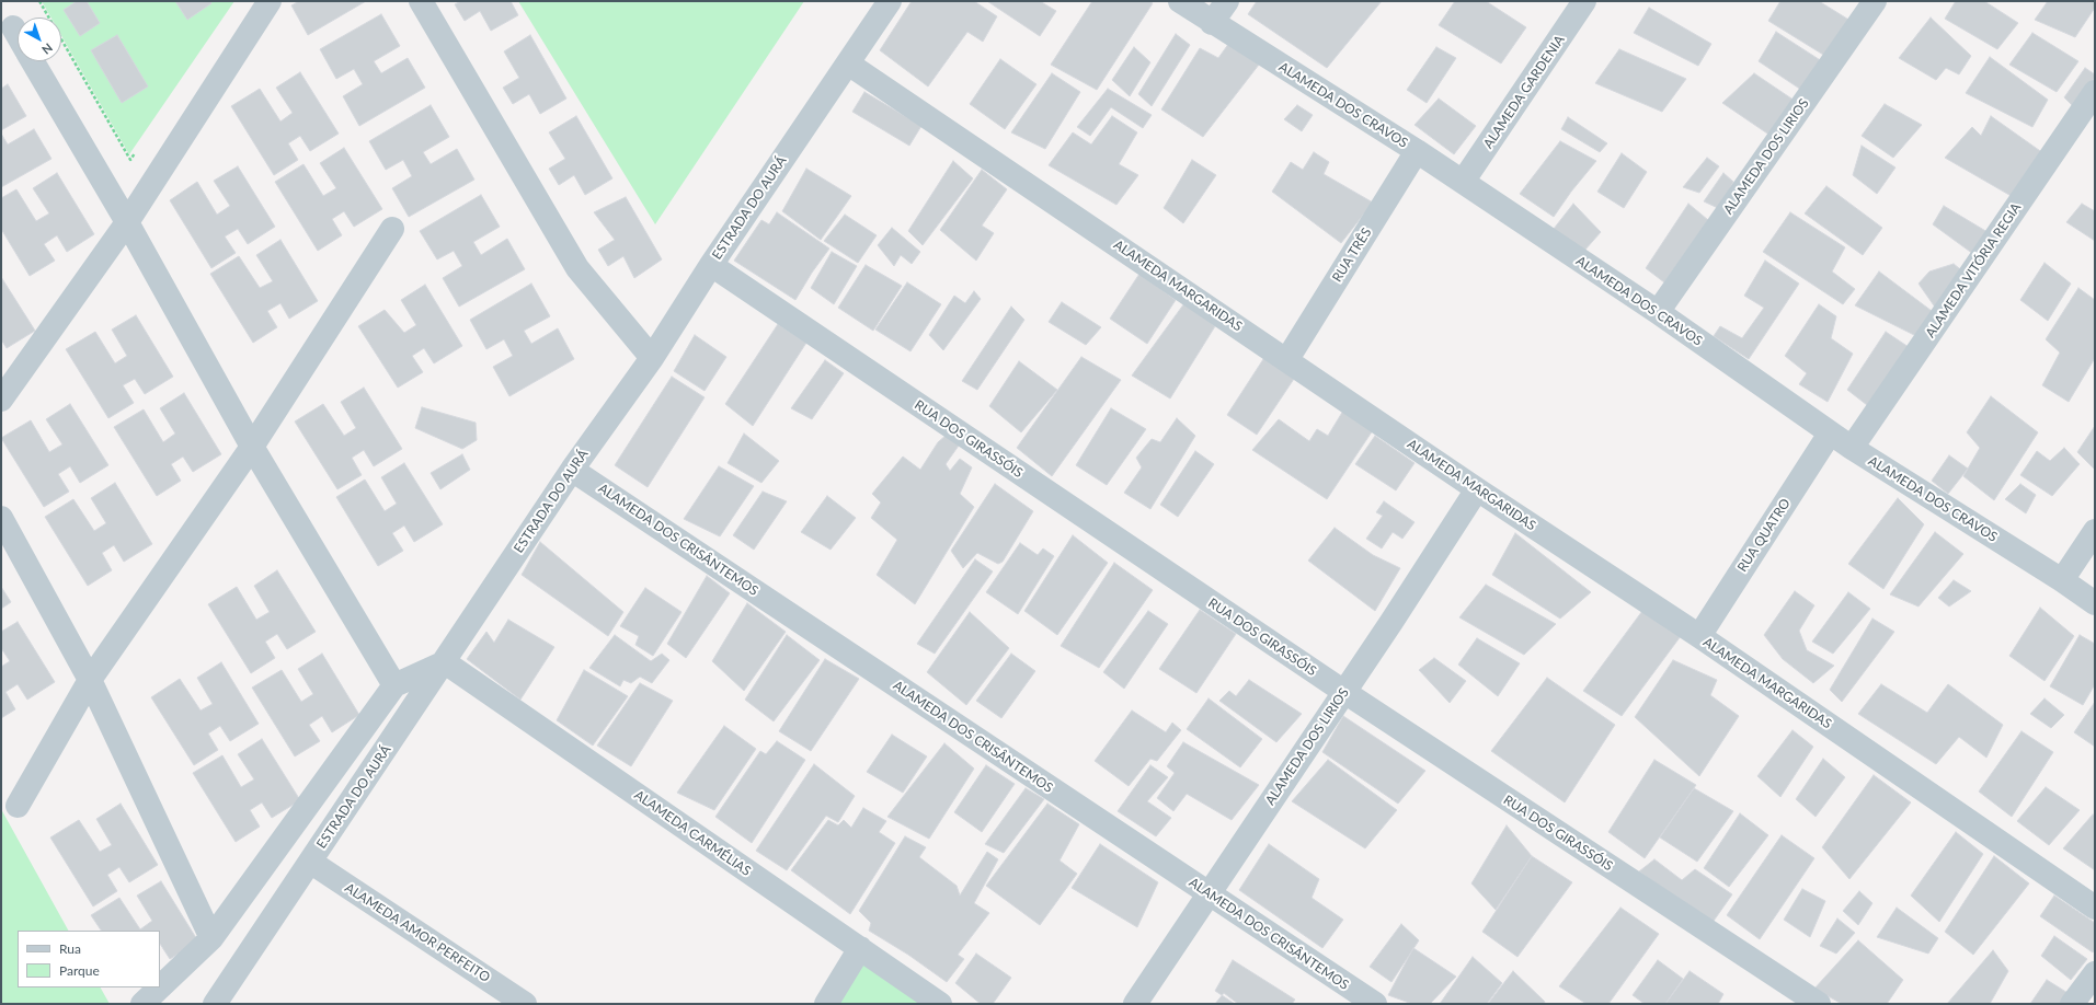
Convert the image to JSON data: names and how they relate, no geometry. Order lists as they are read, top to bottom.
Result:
{
  "streets": {
    "street": [
      "ALAMEDA GARDENIA",
      "ALAMEDA DOS CRAVOS",
      "ALAMEDA DOS LIRIOS",
      "ESTRADA DO AURÁ",
      "RUA TRÊS",
      "ALAMEDA VITÓRIA REGIA",
      "ALAMEDA MARGARIDAS",
      "RUA DOS GIRASSÓIS",
      "RUA QUATRO",
      "ALAMEDA DOS CRISÂNTEMOS",
      "ALAMEDA CARMÉLIAS",
      "ALAMEDA AMOR PERFEITO"
    ]
  },
  "crossings": [
    ["ALAMEDA GARDENIA", "ALAMEDA DOS CRAVOS"],
    ["ALAMEDA DOS CRAVOS", "ALAMEDA DOS LIRIOS"],
    ["ALAMEDA DOS CRAVOS", "RUA TRÊS"],
    ["ALAMEDA DOS CRAVOS", "ALAMEDA VITÓRIA REGIA"],
    ["ALAMEDA DOS CRAVOS", "RUA QUATRO"],
    ["ALAMEDA DOS LIRIOS", "ALAMEDA MARGARIDAS"],
    ["ALAMEDA DOS LIRIOS", "RUA DOS GIRASSÓIS"],
    ["ALAMEDA DOS LIRIOS", "ALAMEDA DOS CRISÂNTEMOS"],
    ["ESTRADA DO AURÁ", "ALAMEDA MARGARIDAS"],
    ["ESTRADA DO AURÁ", "RUA DOS GIRASSÓIS"],
    ["ESTRADA DO AURÁ", "ALAMEDA DOS CRISÂNTEMOS"],
    ["ESTRADA DO AURÁ", "ALAMEDA CARMÉLIAS"],
    ["ESTRADA DO AURÁ", "ALAMEDA AMOR PERFEITO"],
    ["RUA TRÊS", "ALAMEDA MARGARIDAS"],
    ["ALAMEDA MARGARIDAS", "RUA QUATRO"]
  ],
  "legend": ["Rua", "Parque"],
  "north": "bottom right"
}
